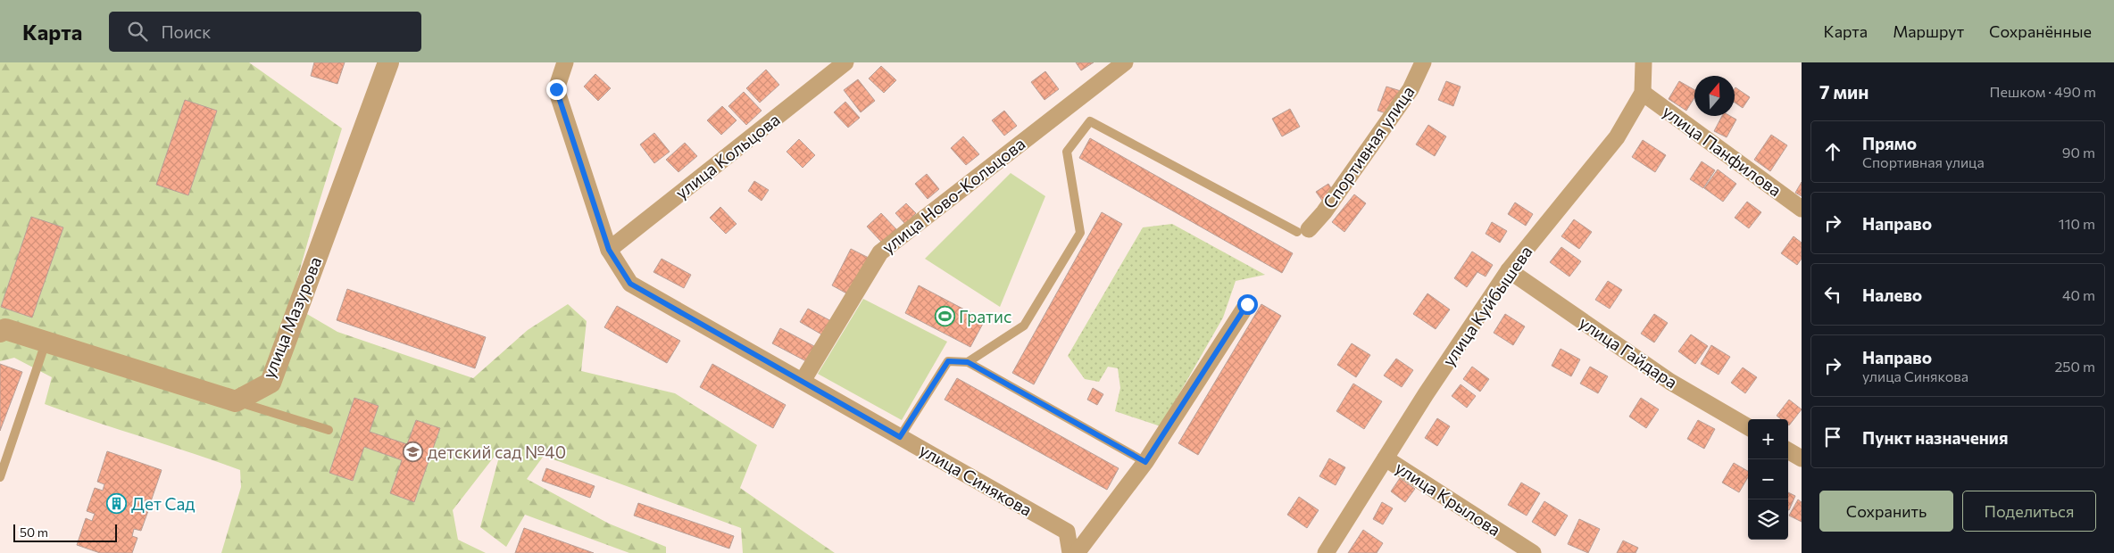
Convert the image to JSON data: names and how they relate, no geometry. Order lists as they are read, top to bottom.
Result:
{
  "streets": {
    "street": [
      "Спортивная улица",
      "улица Панфилова",
      "улица Кольцова",
      "улица Ново-Кольцова",
      "улица Куйбышева",
      "улица Мазурова",
      "улица Гайдара",
      "улица Синякова",
      "улица Крылова"
    ]
  },
  "crossings": [
    ["улица Панфилова", "улица Куйбышева"],
    ["улица Кольцова", "улица Синякова"],
    ["улица Ново-Кольцова", "улица Синякова"],
    ["улица Куйбышева", "улица Гайдара"],
    ["улица Куйбышева", "улица Крылова"]
  ],
  "places": {
    "sports": ["Гратис"],
    "school or university": ["детский сад №40"],
    "building": ["Дет Сад"]
  },
  "scale_bar": "50 m",
  "north": "top",
  "page": {
    "header": "Карта",
    "search": "Поиск",
    "nav": ["Карта", "Маршрут", "Сохранённые"],
    "heading": ["7 мин", "Пешком · 490 m"],
    "list": [
      ["Прямо", "Спортивная улица", "90 m"],
      ["Направо", "110 m"],
      ["Налево", "40 m"],
      ["Направо", "улица Синякова", "250 m"],
      "Пункт назначения"
    ],
    "map_buttons": ["+", "−"],
    "buttons": ["Сохранить", "Поделиться"],
    "scale": "50 m"
  }
}
